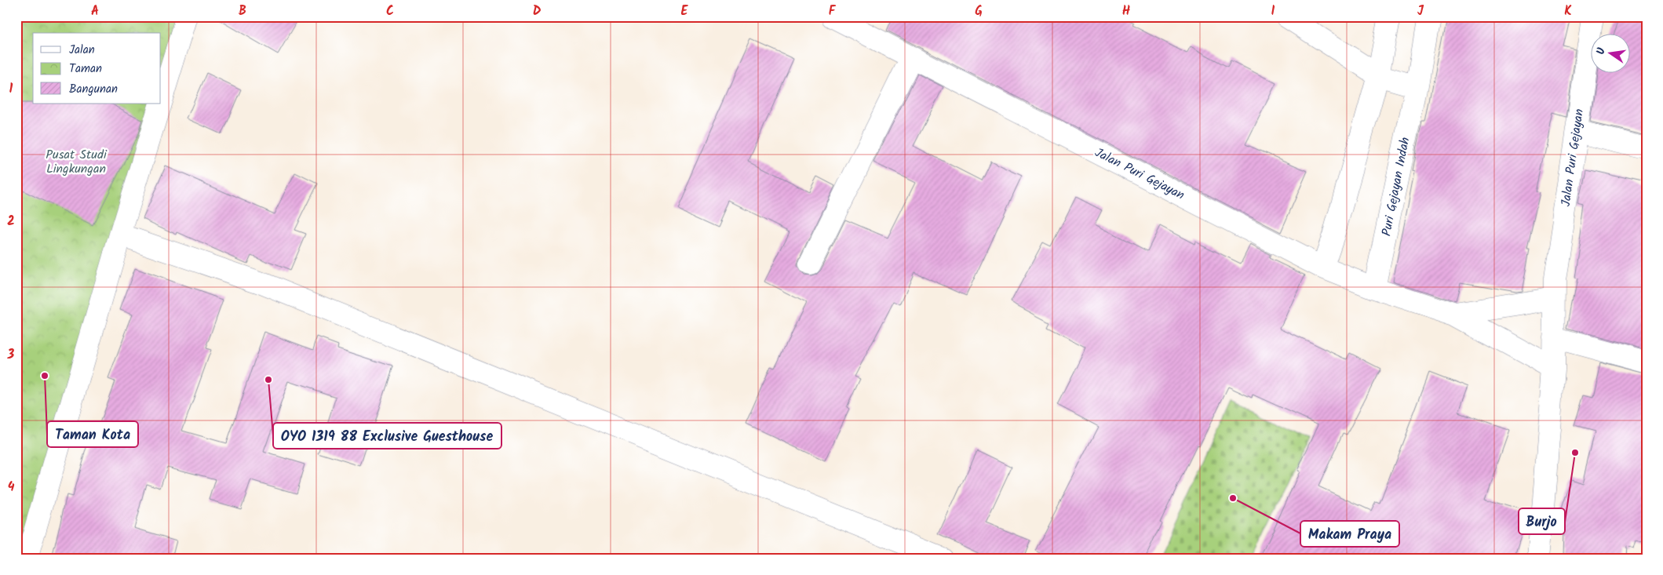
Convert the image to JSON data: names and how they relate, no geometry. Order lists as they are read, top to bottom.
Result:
{
  "streets": {
    "street": ["Jalan Puri Gejayan", "Puri Gejayan Indah"]
  },
  "crossings": [
    ["Jalan Puri Gejayan", "Puri Gejayan Indah"]
  ],
  "parks": ["Pusat Studi Lingkungan"],
  "places": [
    "Taman Kota",
    "OYO 1319 88 Exclusive Guesthouse",
    "Burjo",
    "Makam Praya"
  ],
  "legend": ["Jalan", "Taman", "Bangunan"],
  "north": "left",
  "grid": {
    "columns": [
      "A",
      "B",
      "C",
      "D",
      "E",
      "F",
      "G",
      "H",
      "I",
      "J",
      "K"
    ],
    "rows": [
      "1",
      "2",
      "3",
      "4"
    ]
  }
}
